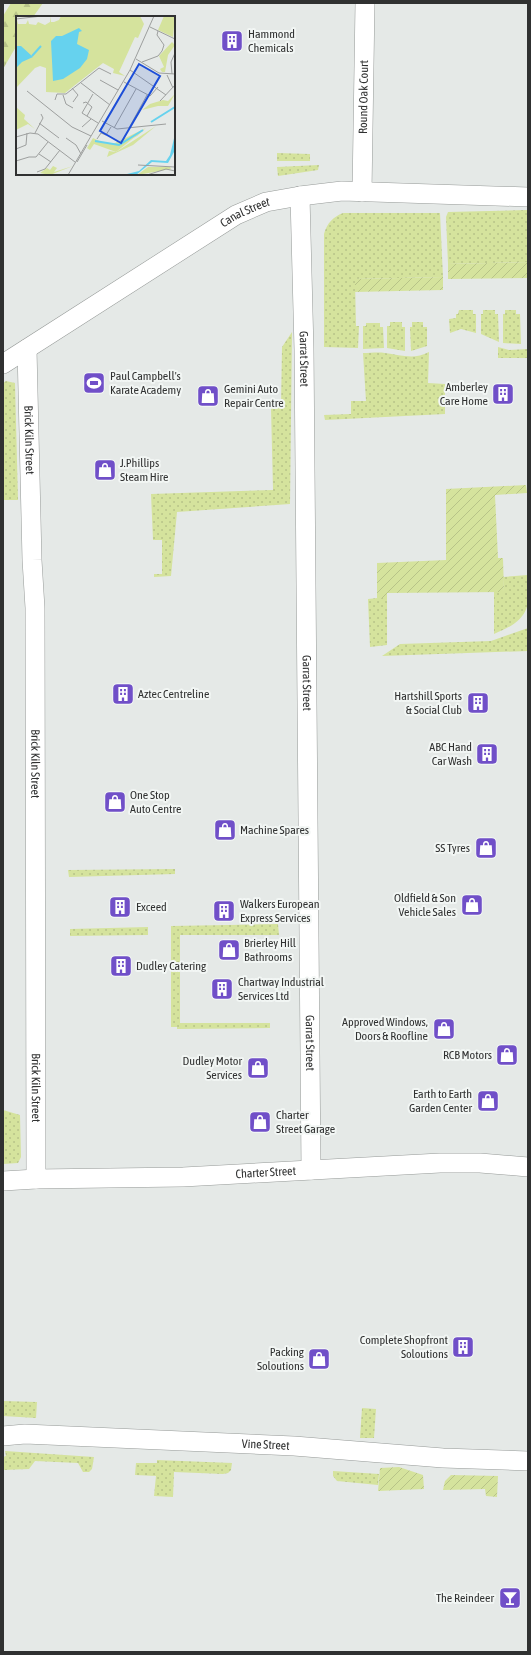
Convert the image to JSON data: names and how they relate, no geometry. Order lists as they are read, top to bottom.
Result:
{
  "streets": {
    "street": [
      "Round Oak Court",
      "Canal Street",
      "Garrat Street",
      "Brick Kiln Street",
      "Charter Street",
      "Vine Street"
    ]
  },
  "crossings": [
    ["Round Oak Court", "Canal Street"],
    ["Canal Street", "Garrat Street"],
    ["Canal Street", "Brick Kiln Street"],
    ["Garrat Street", "Charter Street"],
    ["Brick Kiln Street", "Charter Street"]
  ],
  "places": {
    "building": [
      "Hammond Chemicals",
      "Amberley Care Home",
      "Aztec Centreline",
      "Hartshill Sports & Social Club",
      "ABC Hand Car Wash",
      "Exceed",
      "Walkers European Express Services",
      "Dudley Catering",
      "Chartway Industrial Services Ltd",
      "Complete Shopfront Soloutions"
    ],
    "sports": ["Paul Campbell's Karate Academy"],
    "shop": [
      "Gemini Auto Repair Centre",
      "J.Phillips Steam Hire",
      "One Stop Auto Centre",
      "Machine Spares",
      "SS Tyres",
      "Oldfield & Son Vehicle Sales",
      "Brierley Hill Bathrooms",
      "Approved Windows, Doors & Roofline",
      "RCB Motors",
      "Dudley Motor Services",
      "Earth to Earth Garden Center",
      "Charter Street Garage",
      "Packing Soloutions"
    ],
    "bar": ["The Reindeer"]
  }
}
